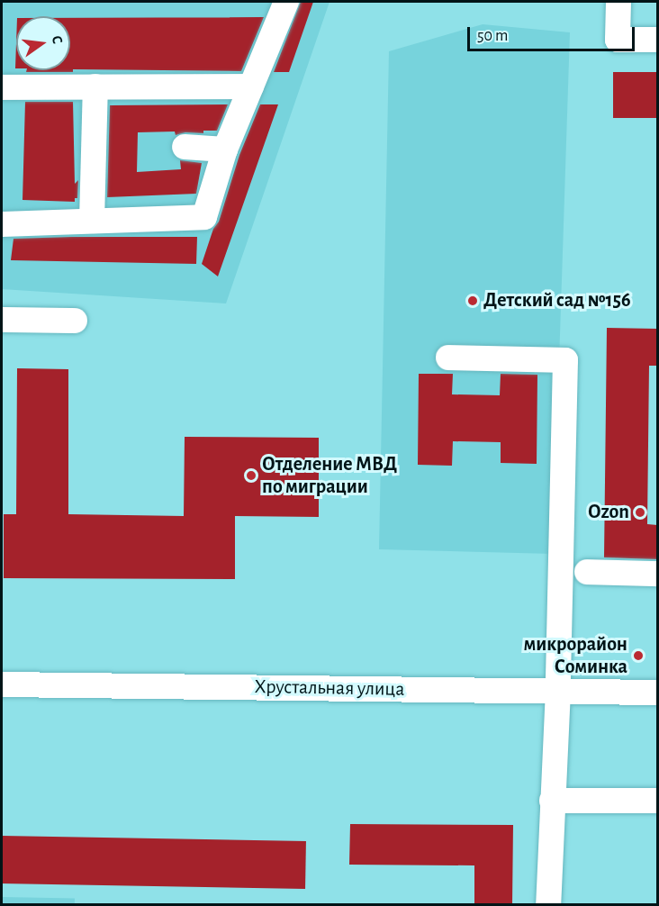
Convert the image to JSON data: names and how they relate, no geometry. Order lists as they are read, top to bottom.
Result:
{
  "streets": {
    "street": ["Хрустальная улица"]
  },
  "places": [
    "Детский сад №156",
    "Отделение МВД по миграции",
    "Ozon",
    "микрорайон Соминка"
  ],
  "scale_bar": "50 m",
  "north": "right"
}
